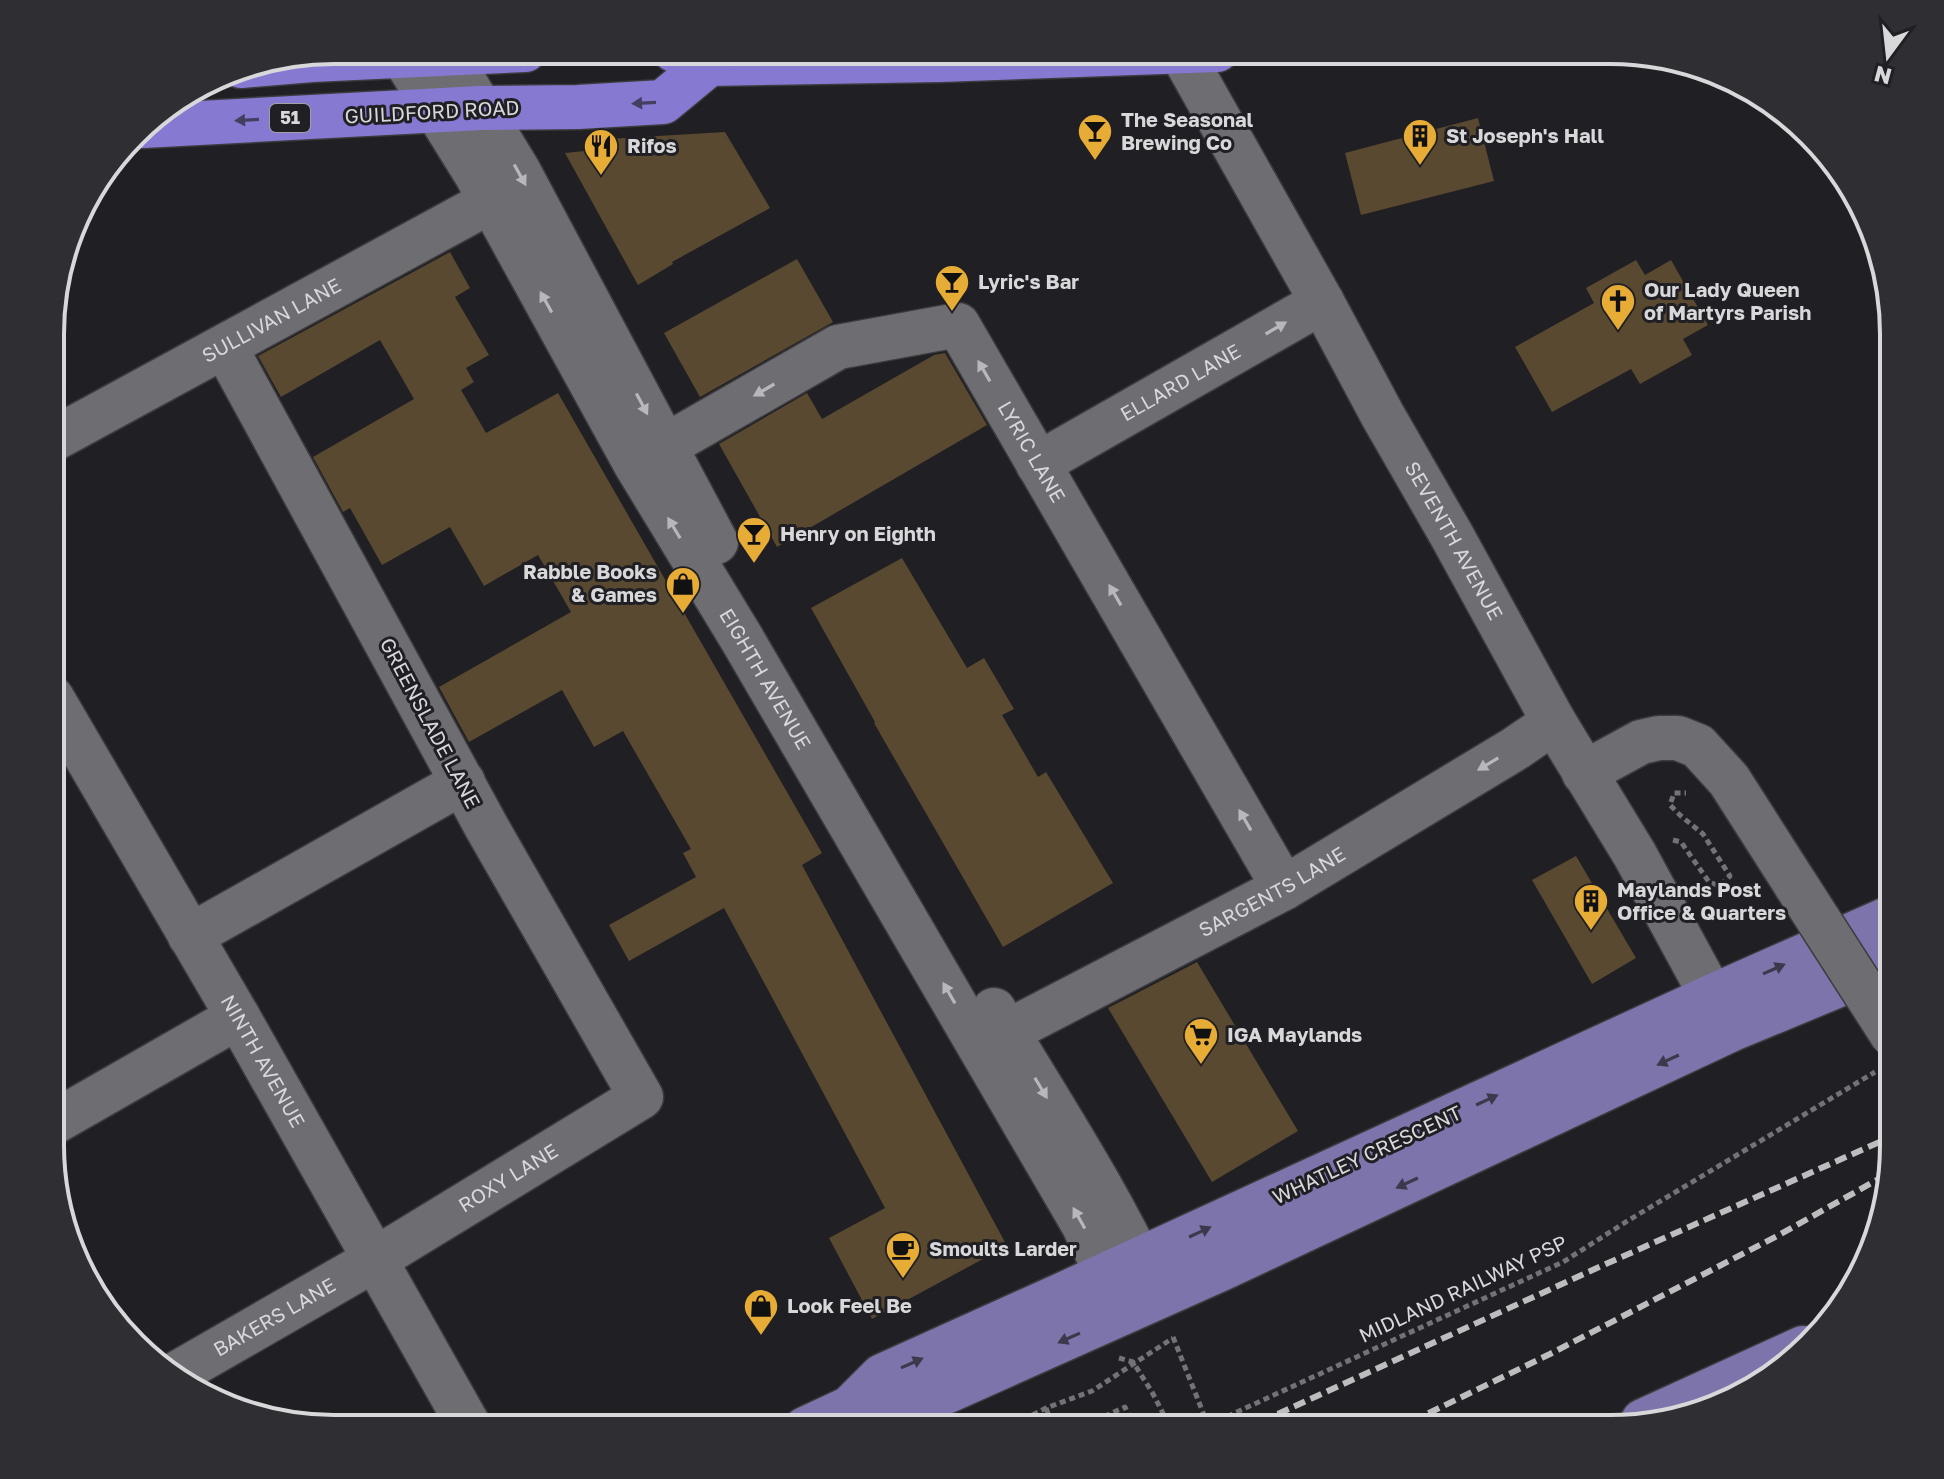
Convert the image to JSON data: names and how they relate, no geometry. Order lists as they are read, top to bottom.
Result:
{
  "streets": {
    "highway": ["GUILDFORD ROAD", "51"],
    "main road": ["WHATLEY CRESCENT"],
    "street": [
      "SULLIVAN LANE",
      "ELLARD LANE",
      "LYRIC LANE",
      "SEVENTH AVENUE",
      "EIGHTH AVENUE",
      "GREENSLADE LANE",
      "SARGENTS LANE",
      "NINTH AVENUE",
      "ROXY LANE",
      "BAKERS LANE"
    ],
    "path": ["MIDLAND RAILWAY PSP"]
  },
  "crossings": [
    ["GUILDFORD ROAD", "EIGHTH AVENUE"],
    ["SULLIVAN LANE", "EIGHTH AVENUE"],
    ["SULLIVAN LANE", "GREENSLADE LANE"],
    ["ELLARD LANE", "LYRIC LANE"],
    ["ELLARD LANE", "SEVENTH AVENUE"],
    ["LYRIC LANE", "EIGHTH AVENUE"],
    ["LYRIC LANE", "SARGENTS LANE"],
    ["SEVENTH AVENUE", "SARGENTS LANE"],
    ["SEVENTH AVENUE", "WHATLEY CRESCENT"],
    ["EIGHTH AVENUE", "SARGENTS LANE"],
    ["EIGHTH AVENUE", "WHATLEY CRESCENT"],
    ["GREENSLADE LANE", "ROXY LANE"],
    ["NINTH AVENUE", "ROXY LANE"],
    ["NINTH AVENUE", "BAKERS LANE"],
    ["ROXY LANE", "BAKERS LANE"]
  ],
  "one_way": ["GUILDFORD ROAD", "ELLARD LANE", "SARGENTS LANE"],
  "places": {
    "bar": ["The Seasonal Brewing Co", "Lyric's Bar", "Henry on Eighth"],
    "building": ["St Joseph's Hall", "Maylands Post Office & Quarters"],
    "restaurant": ["Rifos"],
    "church": ["Our Lady Queen of Martyrs Parish"],
    "shop": ["Rabble Books & Games", "Look Feel Be"],
    "supermarket": ["IGA Maylands"],
    "cafe": ["Smoults Larder"]
  },
  "north": "bottom"
}
